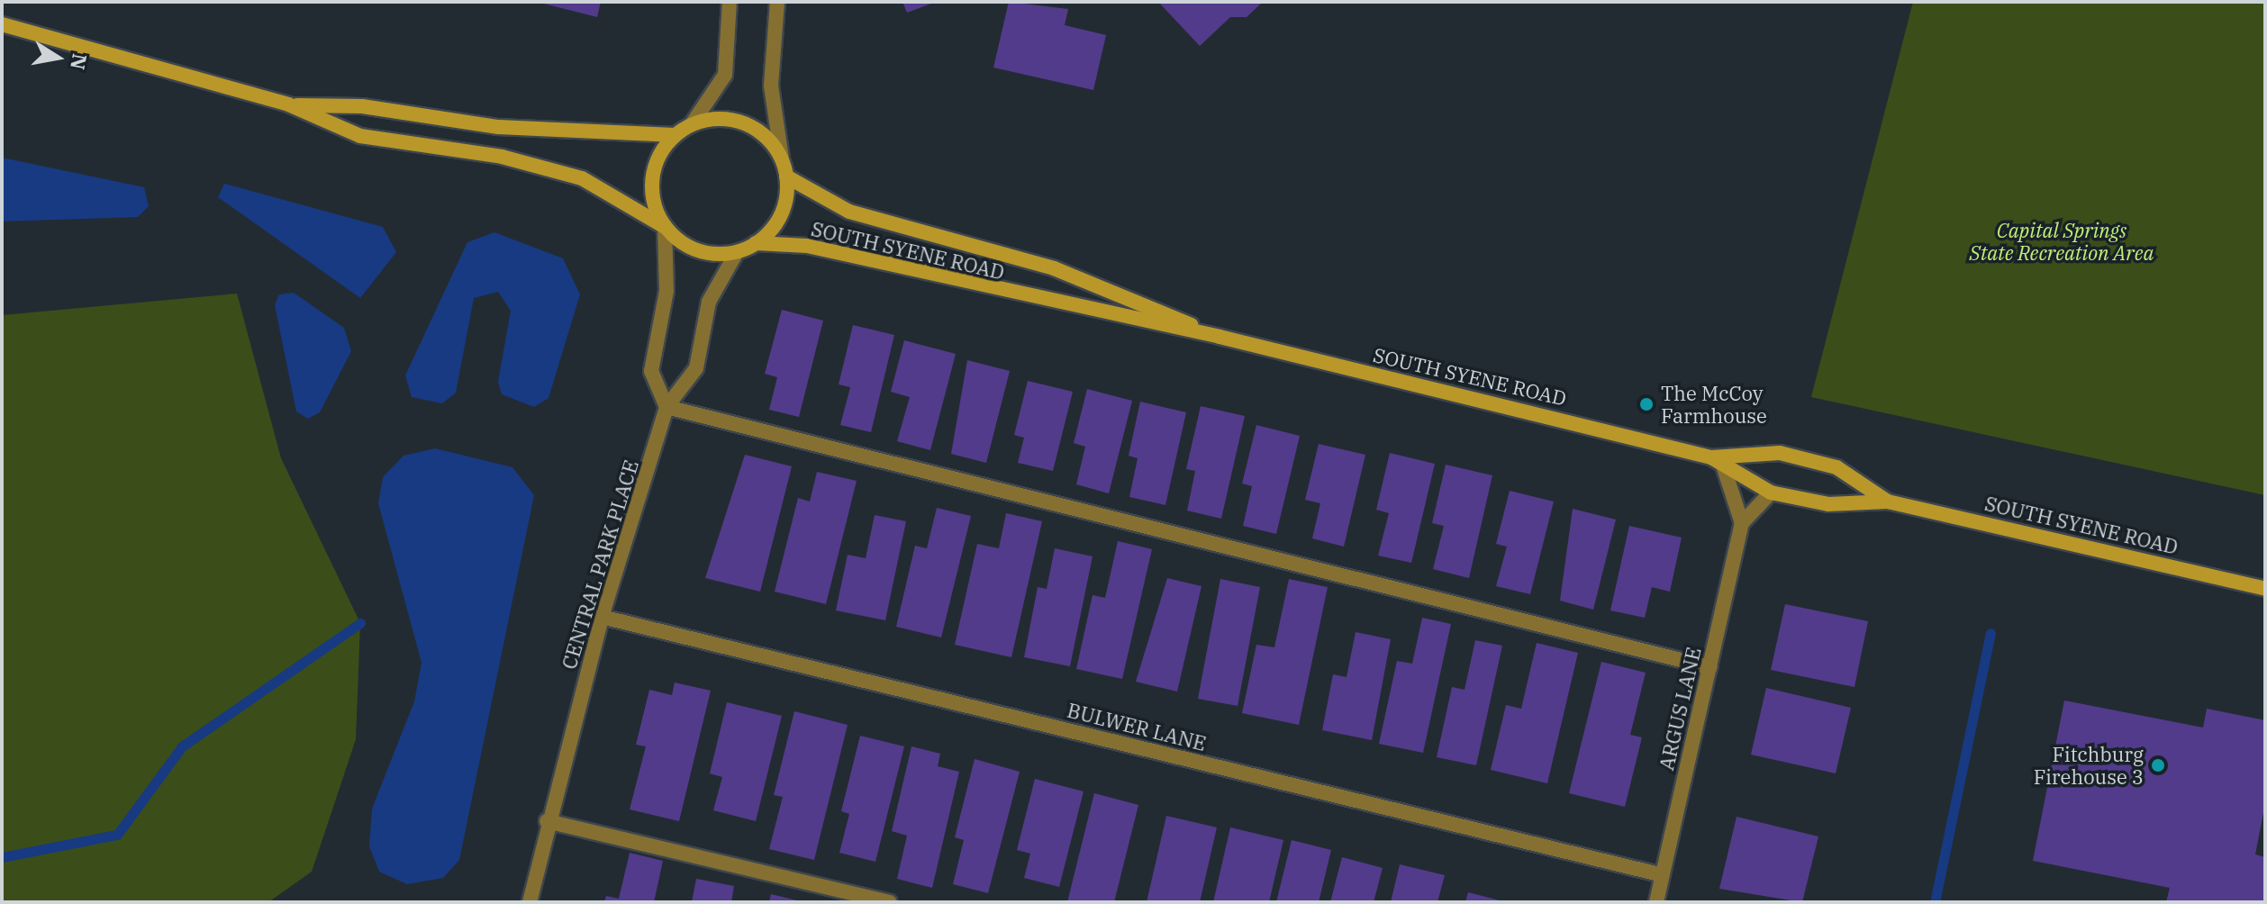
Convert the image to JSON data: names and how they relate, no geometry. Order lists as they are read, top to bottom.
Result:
{
  "streets": {
    "street": [
      "SOUTH SYENE ROAD",
      "CENTRAL PARK PLACE",
      "ARGUS LANE",
      "BULWER LANE"
    ]
  },
  "crossings": [
    ["SOUTH SYENE ROAD", "CENTRAL PARK PLACE"],
    ["CENTRAL PARK PLACE", "BULWER LANE"],
    ["ARGUS LANE", "BULWER LANE"]
  ],
  "parks": ["Capital Springs State Recreation Area"],
  "places": ["The McCoy Farmhouse", "Fitchburg Firehouse 3"],
  "north": "right"
}
